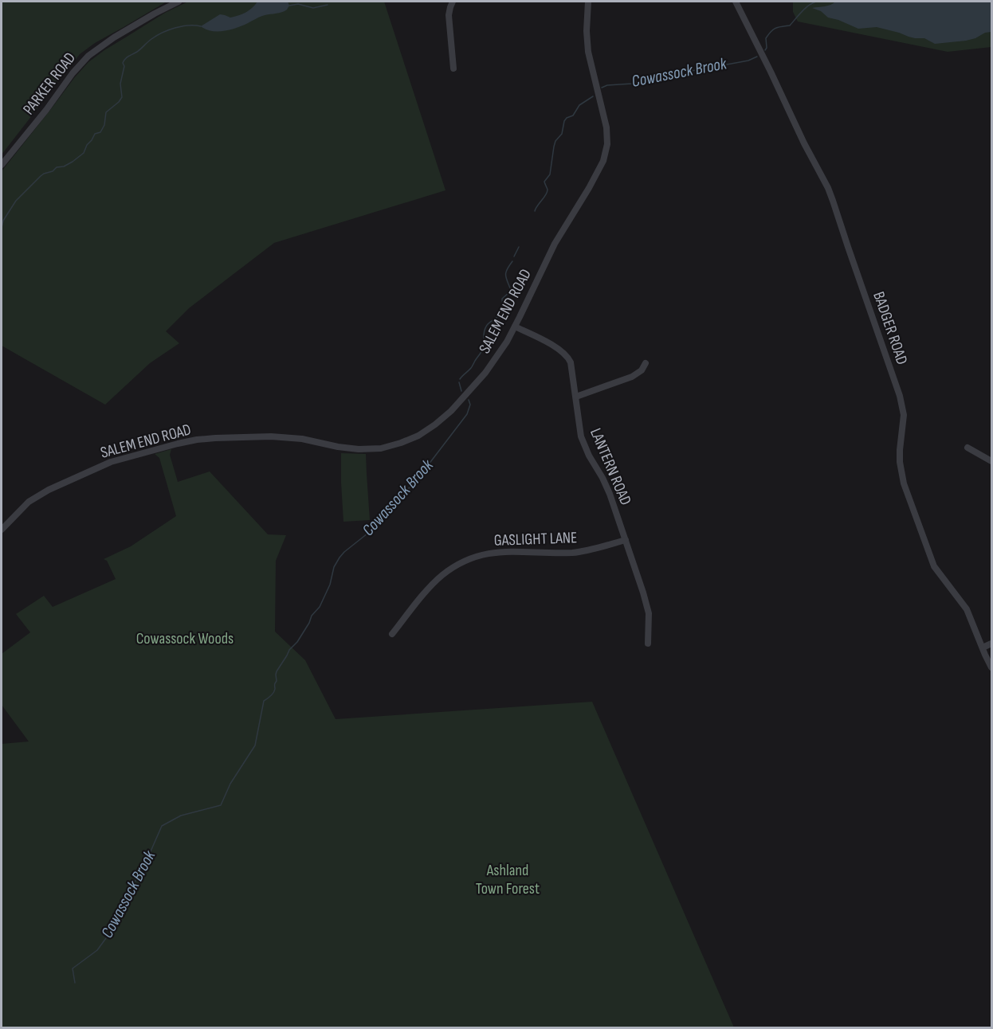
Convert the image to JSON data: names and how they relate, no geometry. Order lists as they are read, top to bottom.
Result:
{
  "streets": {
    "street": [
      "PARKER ROAD",
      "SALEM END ROAD",
      "BADGER ROAD",
      "LANTERN ROAD",
      "GASLIGHT LANE"
    ]
  },
  "crossings": [
    ["SALEM END ROAD", "LANTERN ROAD"],
    ["LANTERN ROAD", "GASLIGHT LANE"]
  ],
  "water": ["Cowassock Brook"],
  "parks": ["Cowassock Woods", "Ashland Town Forest"]
}
